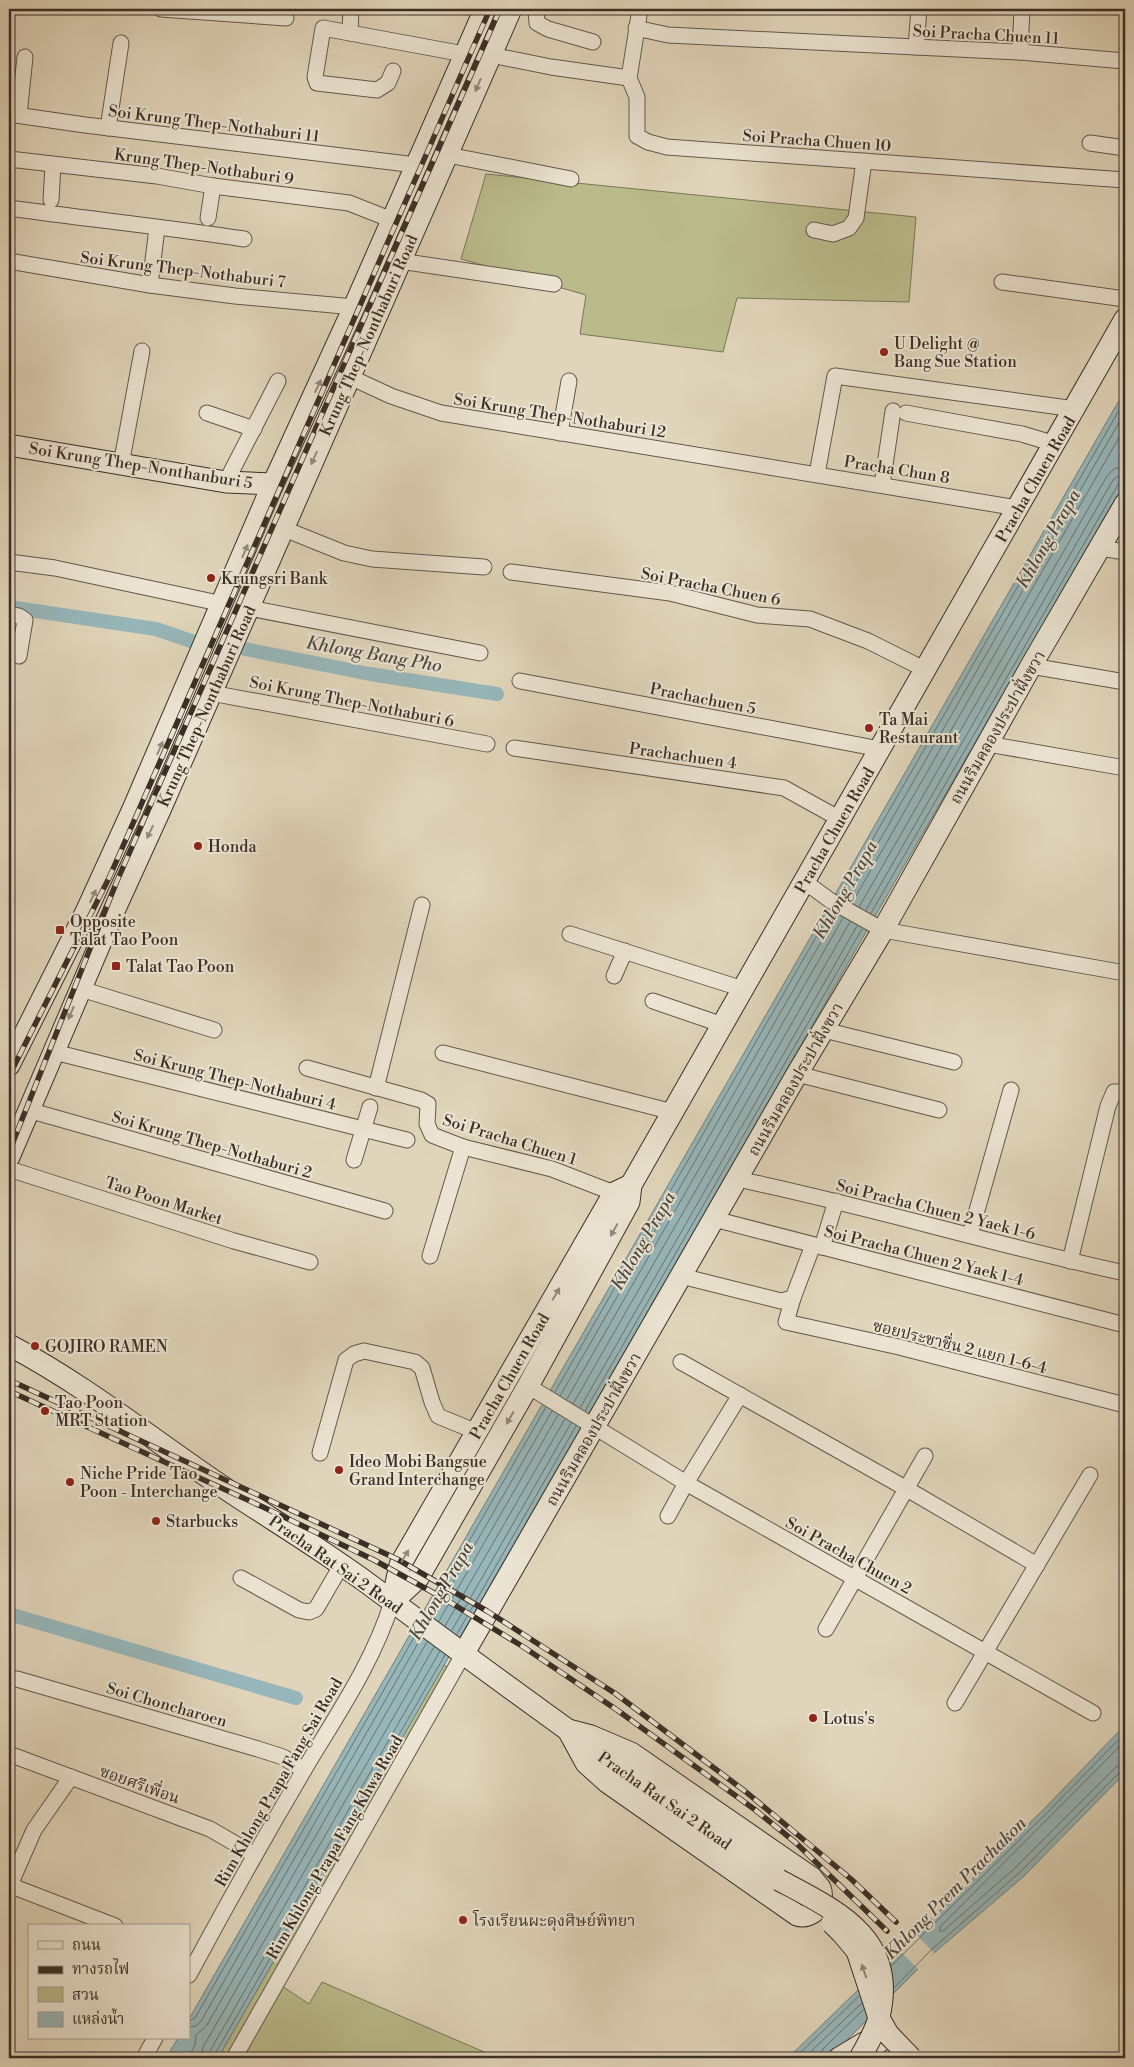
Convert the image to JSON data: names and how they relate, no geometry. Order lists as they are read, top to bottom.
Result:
{
  "streets": {
    "main road": [
      "Krung Thep-Nonthaburi Road",
      "Soi Krung Thep-Nonthanburi 5",
      "Pracha Chuen Road",
      "ถนนริมคลองประปาฝั่งขวา",
      "Pracha Rat Sai 2 Road"
    ],
    "street": [
      "Soi Pracha Chuen 11",
      "Soi Krung Thep-Nothaburi 11",
      "Soi Pracha Chuen 10",
      "Krung Thep-Nothaburi 9",
      "Soi Krung Thep-Nothaburi 7",
      "Soi Krung Thep-Nothaburi 12",
      "Pracha Chun 8",
      "Soi Pracha Chuen 6",
      "Prachachuen 5",
      "Soi Krung Thep-Nothaburi 6",
      "Prachachuen 4",
      "Soi Krung Thep-Nothaburi 4",
      "Soi Pracha Chuen 1",
      "Soi Krung Thep-Nothaburi 2",
      "Tao Poon Market",
      "Soi Pracha Chuen 2 Yaek 1-6",
      "Soi Pracha Chuen 2 Yaek 1-4",
      "ซอยประชาชื่น 2 แยก 1-6-4",
      "Soi Pracha Chuen 2",
      "Soi Choncharoen",
      "Rim Khlong Prapa Fang Sai Road",
      "ซอยศรีเพื่อน",
      "Rim Khlong Prapa Fang Khwa Road"
    ]
  },
  "crossings": [
    ["Soi Pracha Chuen 11", "Soi Pracha Chuen 10"],
    ["Soi Krung Thep-Nothaburi 11", "Krung Thep-Nonthaburi Road"],
    ["Krung Thep-Nothaburi 9", "Krung Thep-Nonthaburi Road"],
    ["Soi Krung Thep-Nothaburi 7", "Krung Thep-Nonthaburi Road"],
    ["Krung Thep-Nonthaburi Road", "Soi Krung Thep-Nothaburi 12"],
    ["Krung Thep-Nonthaburi Road", "Soi Krung Thep-Nonthanburi 5"],
    ["Krung Thep-Nonthaburi Road", "Soi Krung Thep-Nothaburi 6"],
    ["Krung Thep-Nonthaburi Road", "Soi Krung Thep-Nothaburi 4"],
    ["Krung Thep-Nonthaburi Road", "Soi Krung Thep-Nothaburi 2"],
    ["Soi Krung Thep-Nothaburi 12", "Pracha Chun 8"],
    ["Pracha Chun 8", "Pracha Chuen Road"],
    ["Pracha Chuen Road", "Soi Pracha Chuen 6"],
    ["Pracha Chuen Road", "Prachachuen 5"],
    ["Pracha Chuen Road", "Prachachuen 4"],
    ["Pracha Chuen Road", "Soi Pracha Chuen 1"],
    ["Pracha Chuen Road", "Soi Pracha Chuen 2"],
    ["Pracha Chuen Road", "Pracha Rat Sai 2 Road"],
    ["Pracha Chuen Road", "Rim Khlong Prapa Fang Sai Road"],
    ["ถนนริมคลองประปาฝั่งขวา", "Soi Pracha Chuen 2 Yaek 1-6"],
    ["ถนนริมคลองประปาฝั่งขวา", "Soi Pracha Chuen 2 Yaek 1-4"],
    ["ถนนริมคลองประปาฝั่งขวา", "Soi Pracha Chuen 2"],
    ["ถนนริมคลองประปาฝั่งขวา", "Pracha Rat Sai 2 Road"],
    ["ถนนริมคลองประปาฝั่งขวา", "Rim Khlong Prapa Fang Khwa Road"],
    ["Pracha Rat Sai 2 Road", "Rim Khlong Prapa Fang Sai Road"],
    ["Pracha Rat Sai 2 Road", "Rim Khlong Prapa Fang Khwa Road"],
    ["Soi Choncharoen", "Rim Khlong Prapa Fang Sai Road"],
    ["Rim Khlong Prapa Fang Sai Road", "ซอยศรีเพื่อน"]
  ],
  "water": ["Khlong Prapa", "Khlong Bang Pho", "Khlong Prem Prachakon"],
  "places": {
    "other": [
      "U Delight @ Bang Sue Station",
      "Krungsri Bank",
      "Ta Mai Restaurant",
      "Honda",
      "GOJIRO RAMEN",
      "Tao Poon MRT Station",
      "Ideo Mobi Bangsue Grand Interchange",
      "Niche Pride Tao Poon - Interchange",
      "Starbucks",
      "Lotus's",
      "โรงเรียนผะดุงศิษย์พิทยา"
    ],
    "transit": ["Opposite Talat Tao Poon", "Talat Tao Poon"]
  },
  "legend": [
    "ถนน",
    "ทางรถไฟ",
    "สวน",
    "แหล่งน้ำ"
  ]
}
